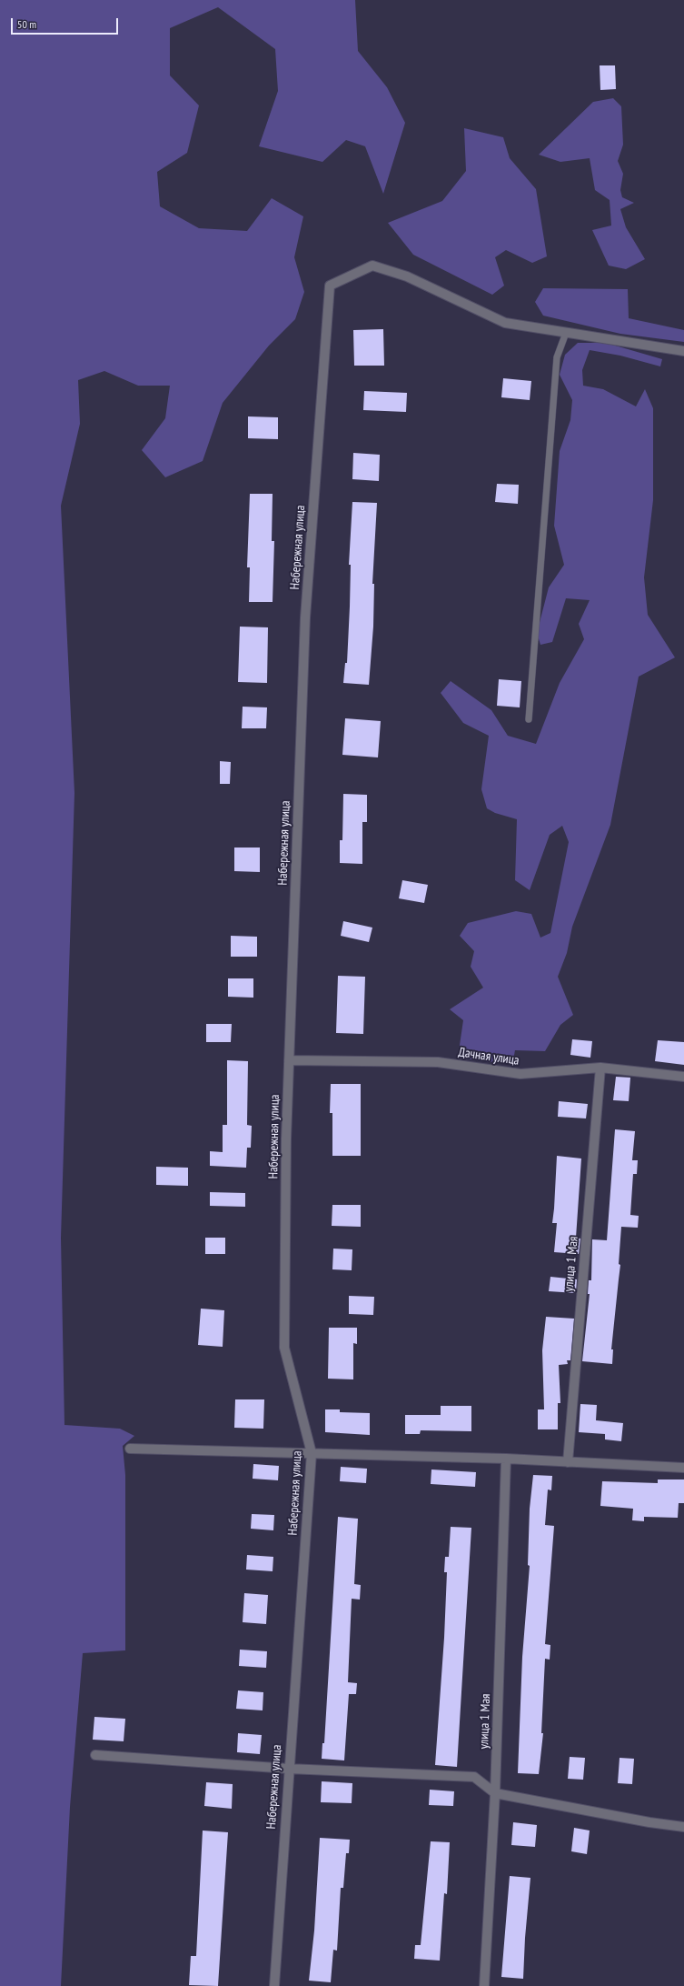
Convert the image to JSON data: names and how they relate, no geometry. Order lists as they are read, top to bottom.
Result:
{
  "streets": {
    "street": ["Набережная улица", "Дачная улица", "улица 1 Мая"]
  },
  "crossings": [
    ["Набережная улица", "Дачная улица"],
    ["Дачная улица", "улица 1 Мая"]
  ],
  "scale_bar": "50 m"
}
